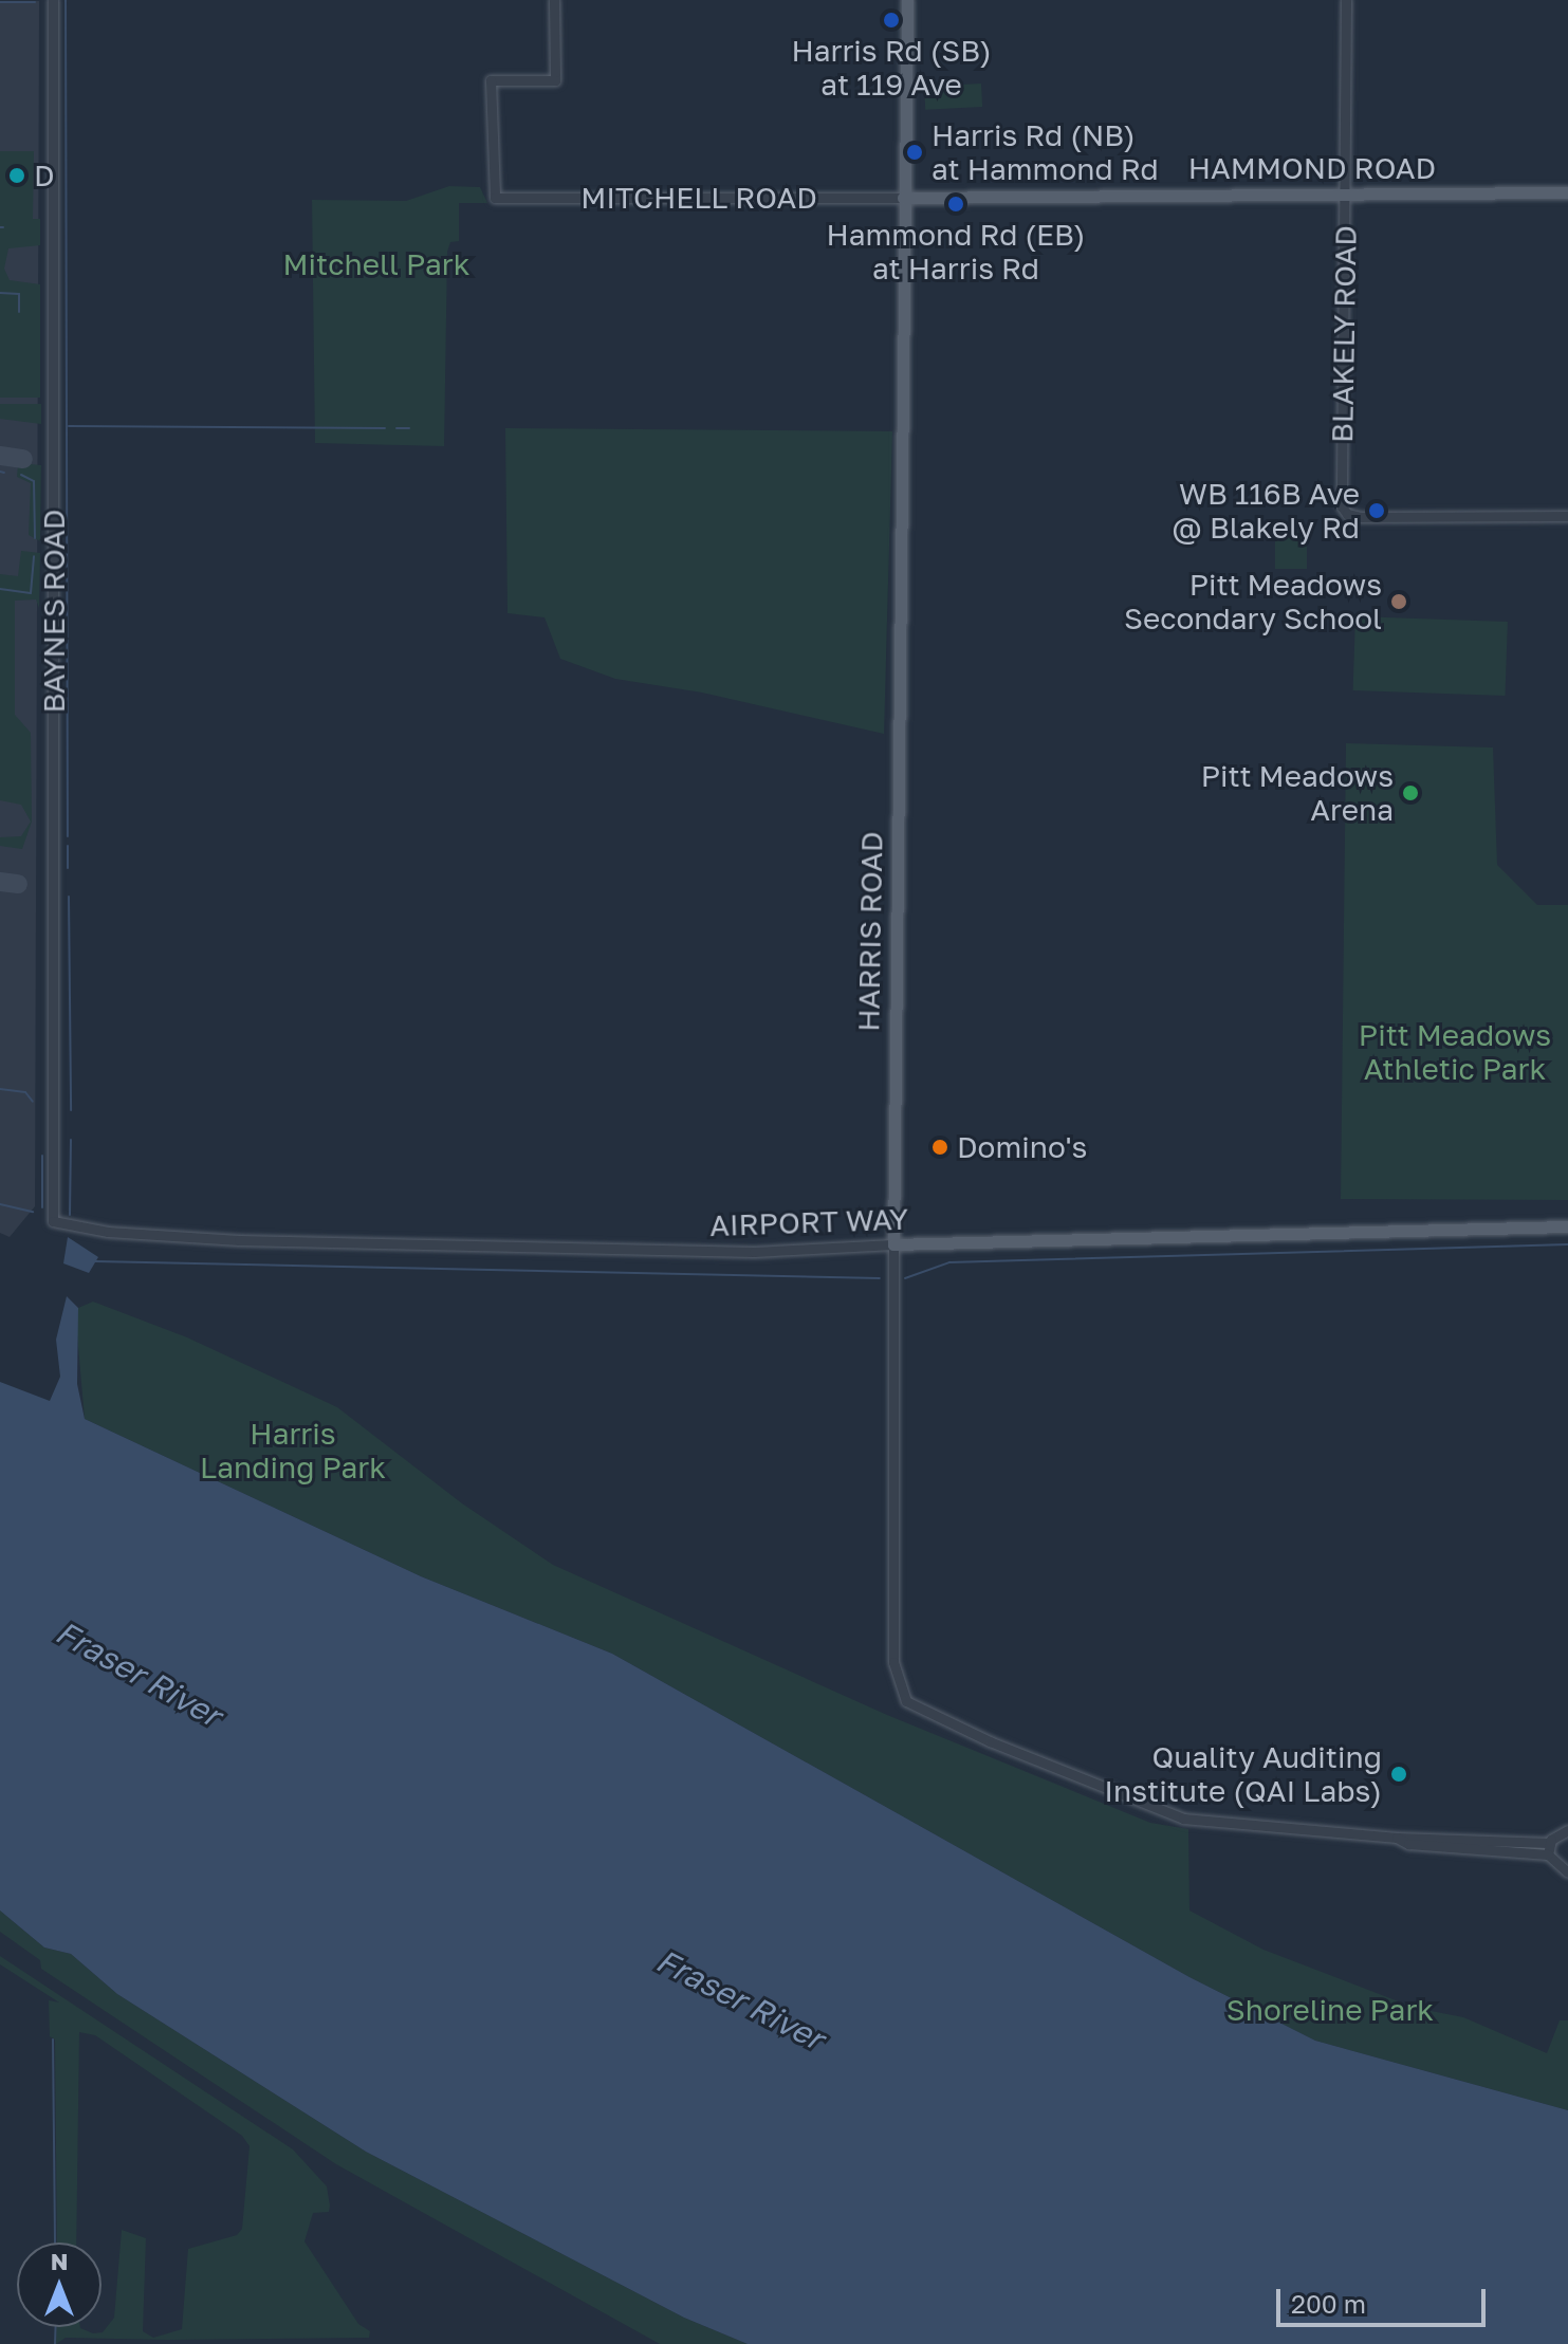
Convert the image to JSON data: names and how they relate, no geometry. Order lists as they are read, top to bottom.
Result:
{
  "streets": {
    "main road": ["HAMMOND ROAD", "HARRIS ROAD", "AIRPORT WAY"],
    "street": ["MITCHELL ROAD", "BLAKELY ROAD", "BAYNES ROAD"]
  },
  "crossings": [
    ["HAMMOND ROAD", "MITCHELL ROAD"],
    ["HAMMOND ROAD", "BLAKELY ROAD"],
    ["HAMMOND ROAD", "HARRIS ROAD"],
    ["MITCHELL ROAD", "HARRIS ROAD"],
    ["BAYNES ROAD", "AIRPORT WAY"],
    ["HARRIS ROAD", "AIRPORT WAY"]
  ],
  "water": ["Fraser River"],
  "parks": [
    "Mitchell Park",
    "Pitt Meadows Athletic Park",
    "Harris Landing Park",
    "Shoreline Park"
  ],
  "places": [
    "Harris Rd (SB) at 119 Ave",
    "Harris Rd (NB) at Hammond Rd",
    "D",
    "Hammond Rd (EB) at Harris Rd",
    "WB 116B Ave @ Blakely Rd",
    "Pitt Meadows Secondary School",
    "Pitt Meadows Arena",
    "Domino's",
    "Quality Auditing Institute (QAI Labs)"
  ],
  "scale_bar": "200 m",
  "north": "top"
}
